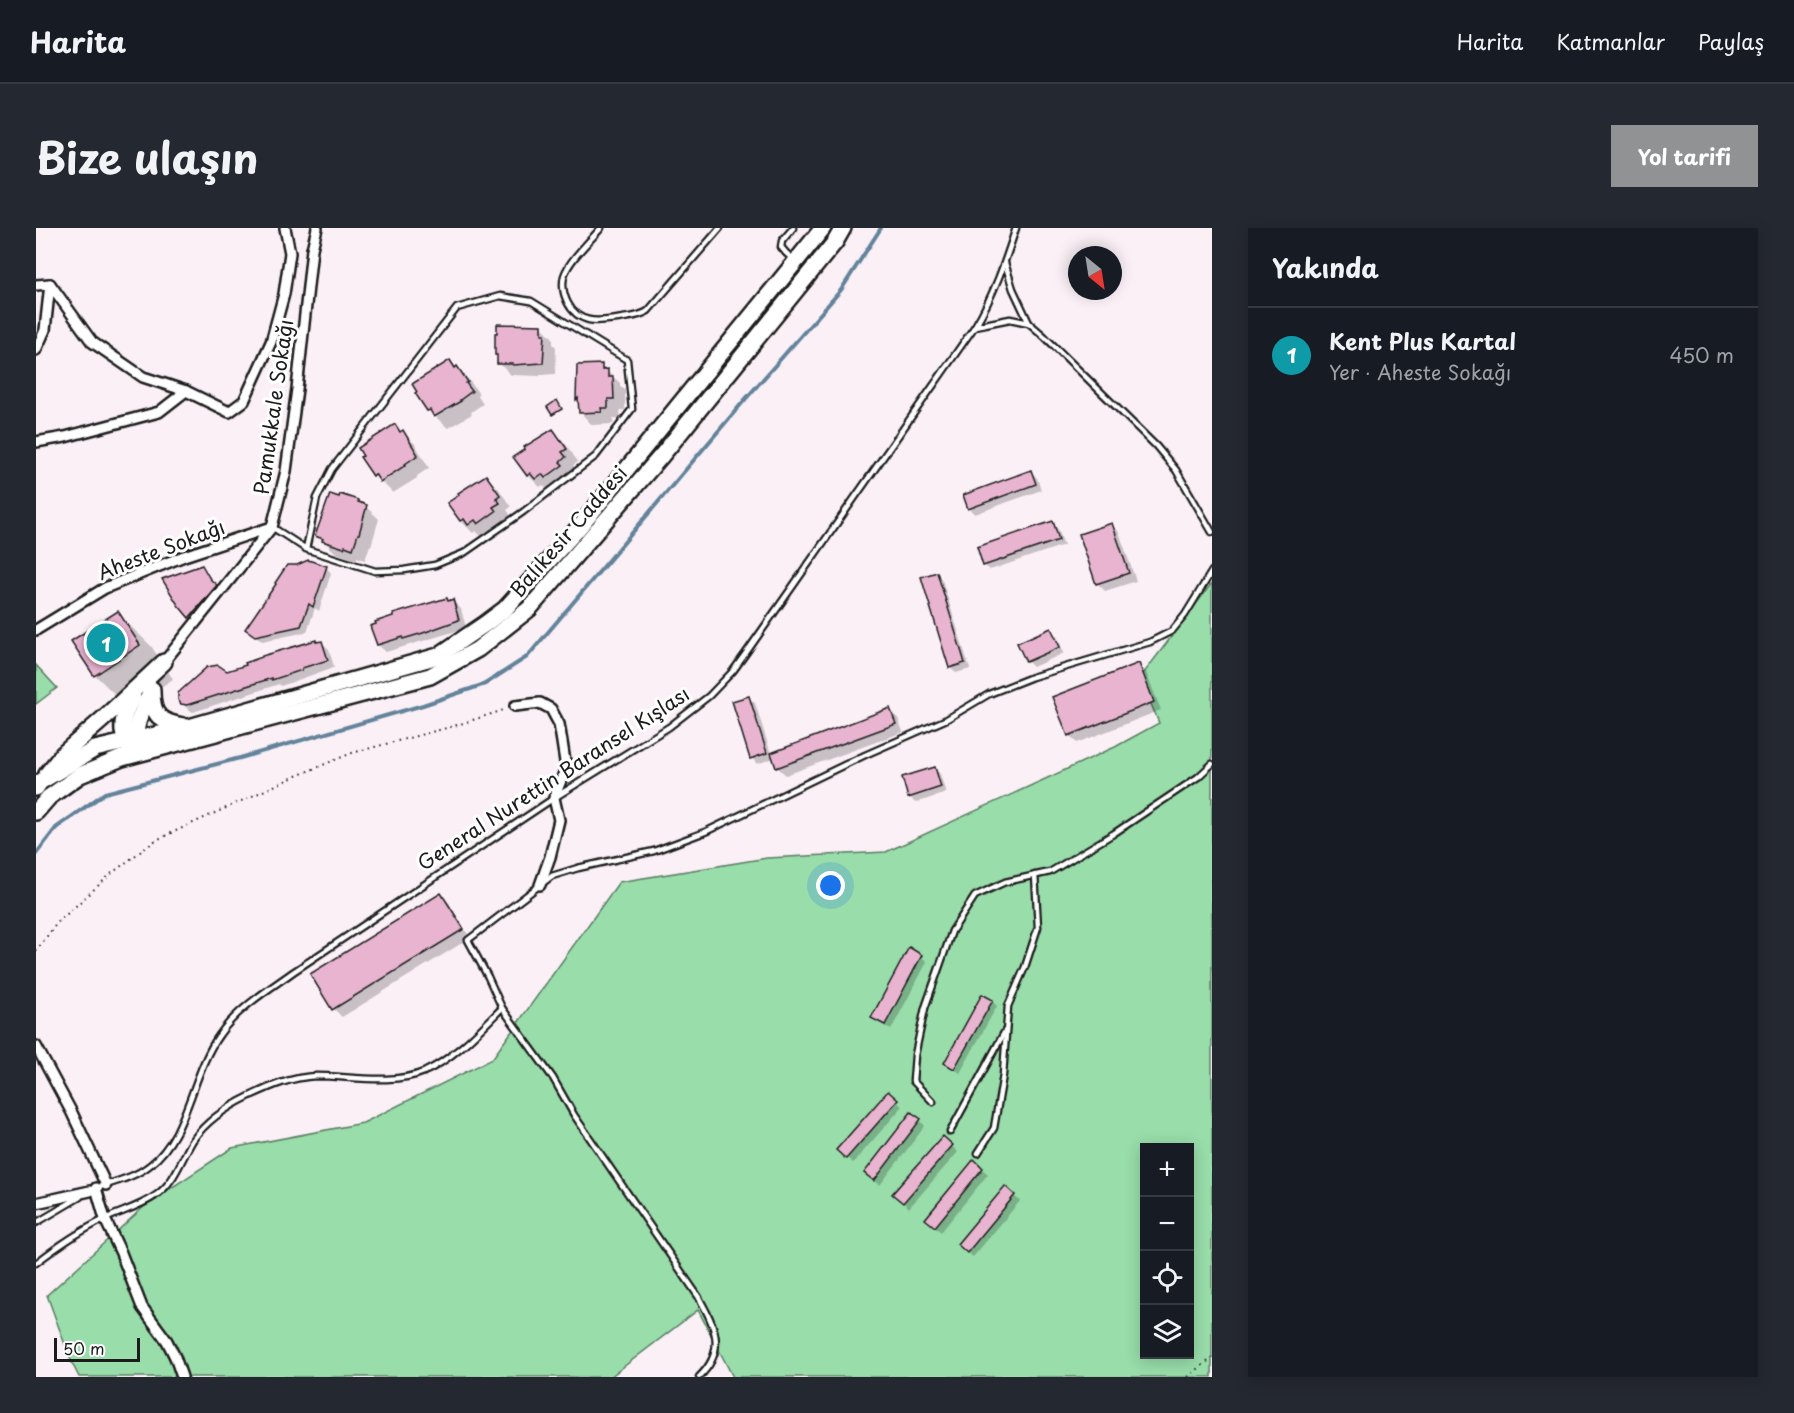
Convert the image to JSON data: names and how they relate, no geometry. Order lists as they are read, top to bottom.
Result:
{
  "streets": {
    "main road": ["Balıkesir Caddesi"],
    "street": ["Pamukkale Sokağı", "Aheste Sokağı", "General Nurettin Baransel Kışlası"]
  },
  "crossings": [
    ["Pamukkale Sokağı", "Aheste Sokağı"]
  ],
  "scale_bar": "50 m",
  "north": "bottom right",
  "page": {
    "header": "Harita",
    "nav": ["Harita", "Katmanlar", "Paylaş"],
    "title": "Bize ulaşın",
    "buttons": "Yol tarifi",
    "heading": "Yakında",
    "list": [
      {
        "mark": "1",
        "name": "Kent Plus Kartal",
        "note": "Yer · Aheste Sokağı",
        "value": "450 m"
      }
    ],
    "pins": "1",
    "map_buttons": ["+", "−"],
    "scale": "50 m"
  }
}
